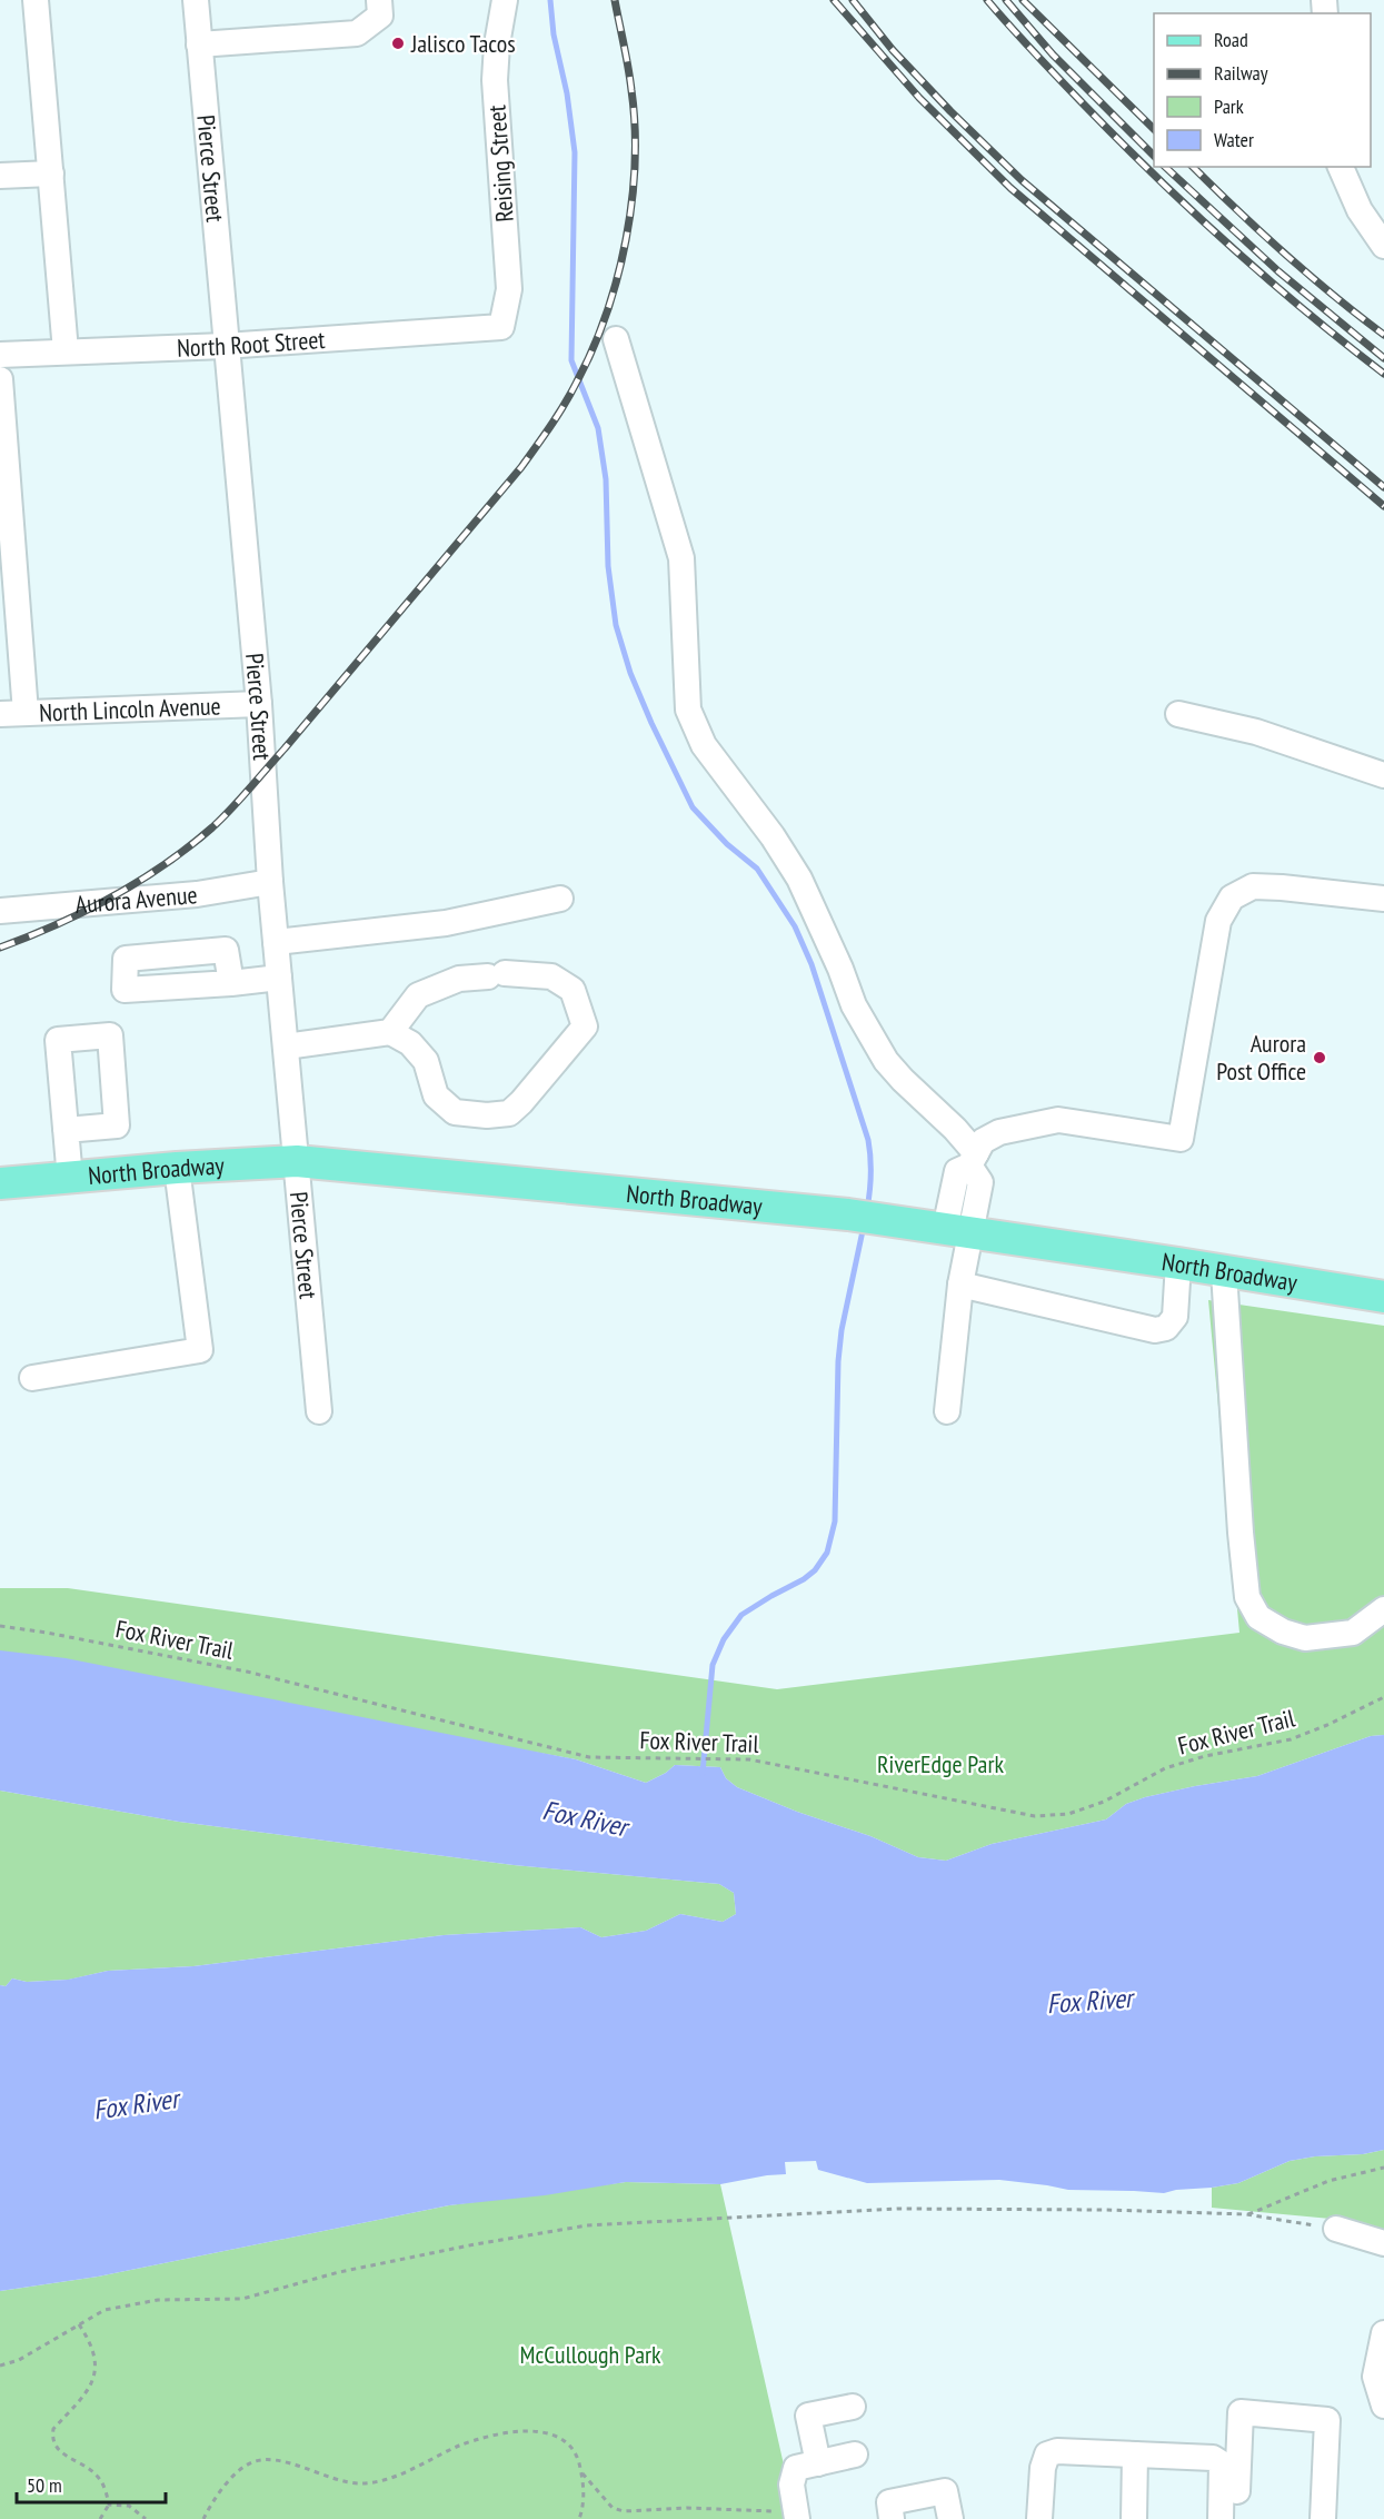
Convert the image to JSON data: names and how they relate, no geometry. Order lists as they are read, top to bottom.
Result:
{
  "streets": {
    "main road": ["North Broadway"],
    "street": [
      "Reising Street",
      "Pierce Street",
      "North Root Street",
      "North Lincoln Avenue",
      "Aurora Avenue"
    ],
    "path": ["Fox River Trail"]
  },
  "crossings": [
    ["Reising Street", "North Root Street"],
    ["Pierce Street", "North Root Street"],
    ["Pierce Street", "North Lincoln Avenue"],
    ["Pierce Street", "Aurora Avenue"],
    ["Pierce Street", "North Broadway"]
  ],
  "water": ["Fox River"],
  "parks": ["RiverEdge Park", "McCullough Park"],
  "places": ["Jalisco Tacos", "Aurora Post Office"],
  "legend": [
    "Road",
    "Railway",
    "Park",
    "Water"
  ],
  "scale_bar": "50 m"
}
